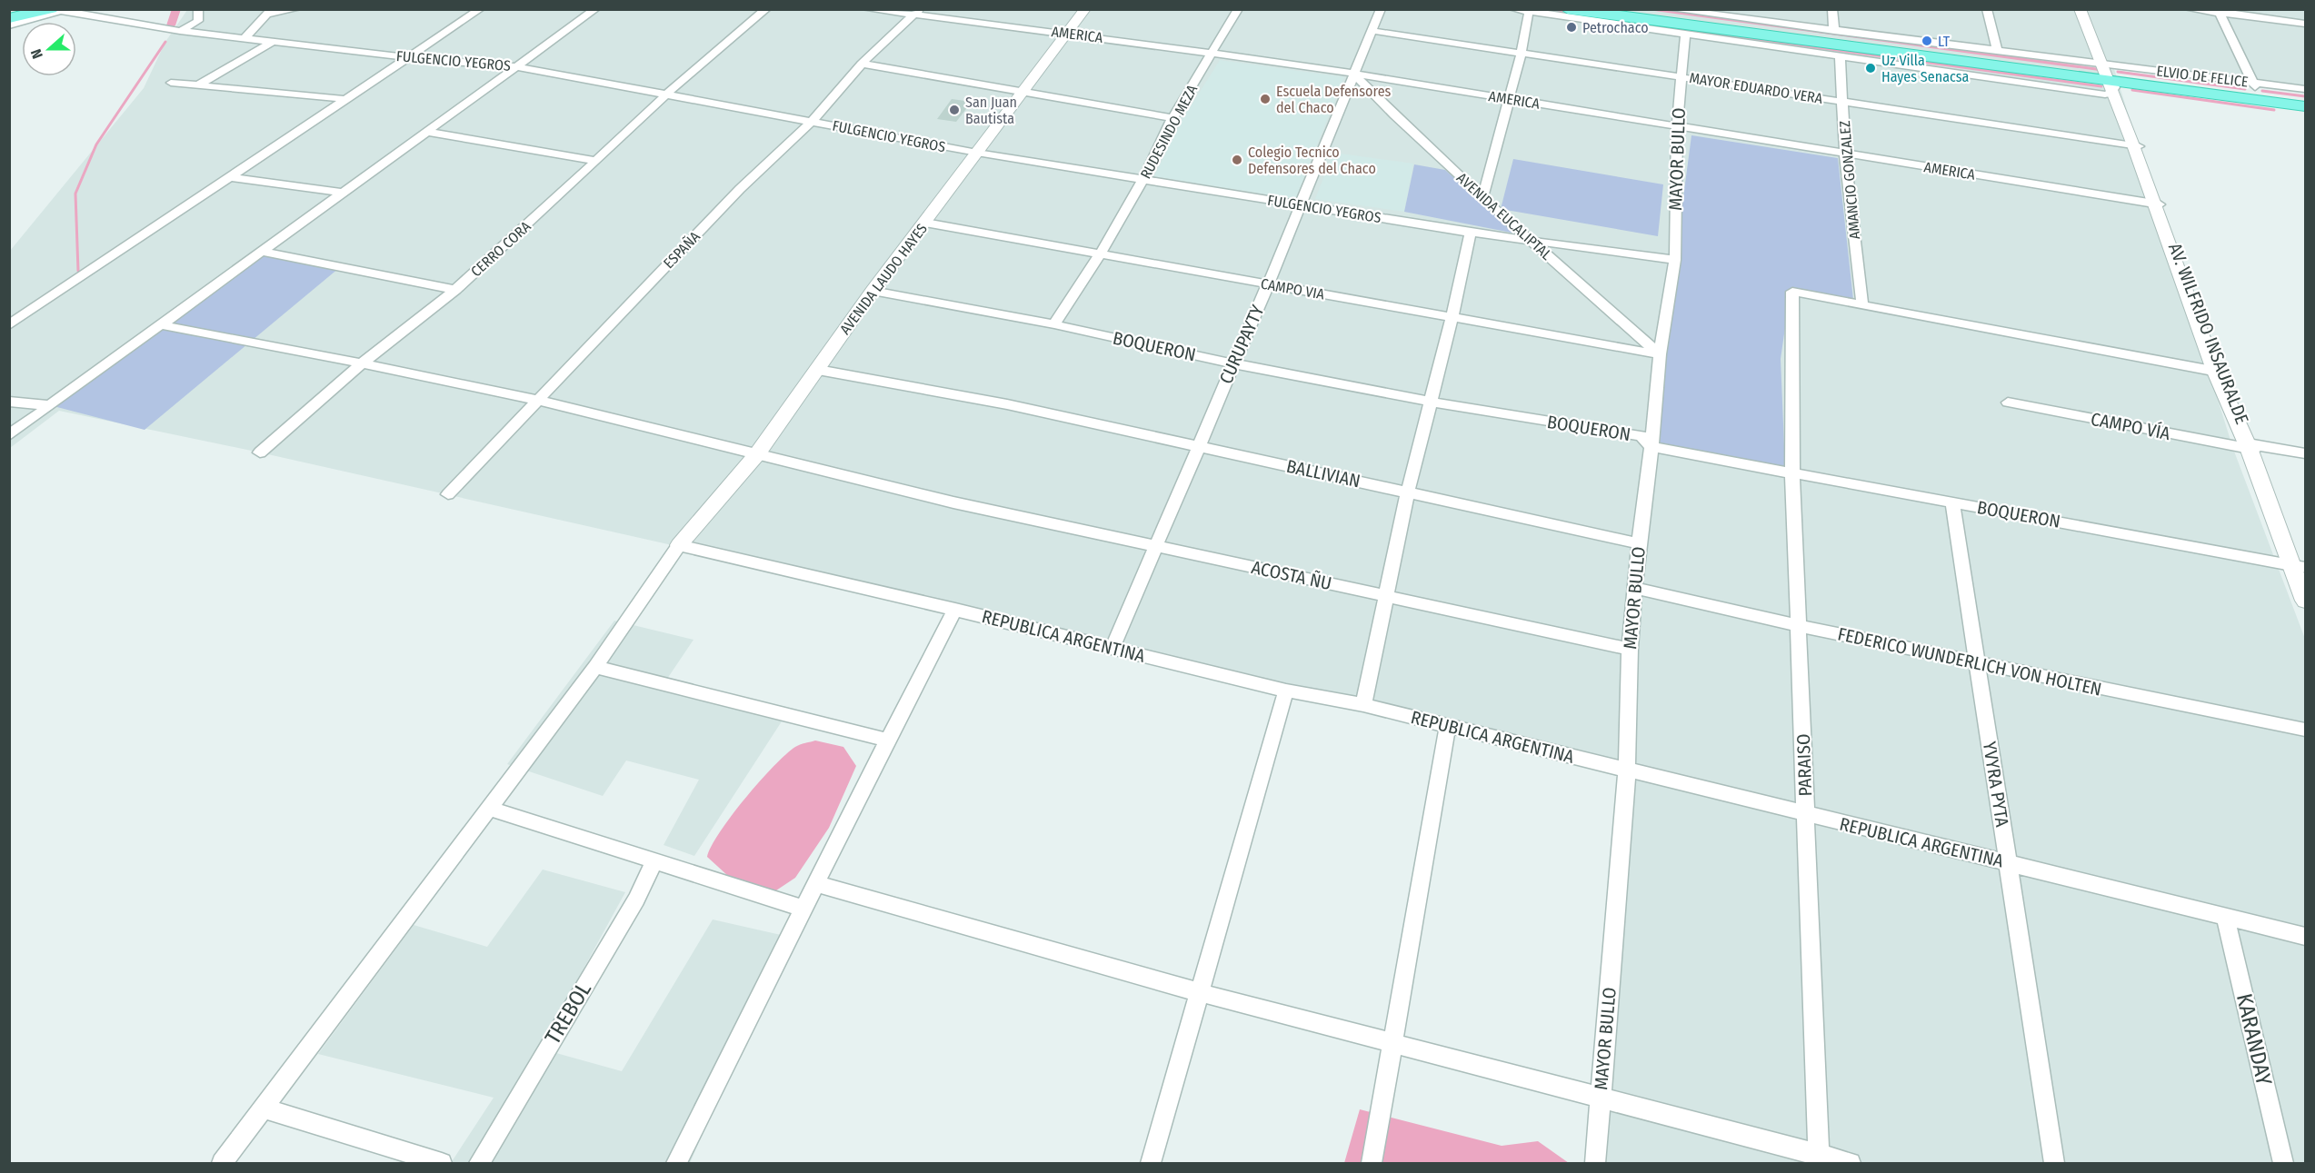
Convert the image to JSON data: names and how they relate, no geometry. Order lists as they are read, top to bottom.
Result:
{
  "streets": {
    "street": [
      "AMERICA",
      "FULGENCIO YEGROS",
      "ELVIO DE FELICE",
      "MAYOR EDUARDO VERA",
      "RUDESINDO MEZA",
      "MAYOR BULLO",
      "AMANCIO GONZALEZ",
      "AVENIDA EUCALIPTAL",
      "CERRO CORA",
      "ESPAÑA",
      "AVENIDA LAUDO HAYES",
      "CAMPO VIA",
      "CURUPAYTY",
      "BOQUERON",
      "CAMPO VÍA",
      "BALLIVIAN",
      "ACOSTA ÑU",
      "REPUBLICA ARGENTINA",
      "FEDERICO WUNDERLICH VON HOLTEN",
      "PARAISO",
      "YVYRA PYTA",
      "TREBOL",
      "KARANDAY"
    ]
  },
  "crossings": [
    ["AMERICA", "RUDESINDO MEZA"],
    ["AMERICA", "MAYOR BULLO"],
    ["AMERICA", "AMANCIO GONZALEZ"],
    ["AMERICA", "AVENIDA EUCALIPTAL"],
    ["AMERICA", "ESPAÑA"],
    ["AMERICA", "AVENIDA LAUDO HAYES"],
    ["AMERICA", "CURUPAYTY"],
    ["FULGENCIO YEGROS", "RUDESINDO MEZA"],
    ["FULGENCIO YEGROS", "MAYOR BULLO"],
    ["FULGENCIO YEGROS", "AVENIDA EUCALIPTAL"],
    ["FULGENCIO YEGROS", "CERRO CORA"],
    ["FULGENCIO YEGROS", "ESPAÑA"],
    ["FULGENCIO YEGROS", "AVENIDA LAUDO HAYES"],
    ["FULGENCIO YEGROS", "CURUPAYTY"],
    ["MAYOR EDUARDO VERA", "MAYOR BULLO"],
    ["MAYOR EDUARDO VERA", "AMANCIO GONZALEZ"],
    ["MAYOR EDUARDO VERA", "CURUPAYTY"],
    ["RUDESINDO MEZA", "CAMPO VIA"],
    ["RUDESINDO MEZA", "BOQUERON"],
    ["MAYOR BULLO", "AVENIDA EUCALIPTAL"],
    ["MAYOR BULLO", "CAMPO VIA"],
    ["MAYOR BULLO", "BOQUERON"],
    ["MAYOR BULLO", "BALLIVIAN"],
    ["MAYOR BULLO", "ACOSTA ÑU"],
    ["MAYOR BULLO", "REPUBLICA ARGENTINA"],
    ["MAYOR BULLO", "FEDERICO WUNDERLICH VON HOLTEN"],
    ["AMANCIO GONZALEZ", "PARAISO"],
    ["AVENIDA EUCALIPTAL", "CAMPO VIA"],
    ["AVENIDA EUCALIPTAL", "CURUPAYTY"],
    ["ESPAÑA", "ACOSTA ÑU"],
    ["AVENIDA LAUDO HAYES", "CAMPO VIA"],
    ["AVENIDA LAUDO HAYES", "BOQUERON"],
    ["AVENIDA LAUDO HAYES", "BALLIVIAN"],
    ["AVENIDA LAUDO HAYES", "ACOSTA ÑU"],
    ["AVENIDA LAUDO HAYES", "REPUBLICA ARGENTINA"],
    ["CAMPO VIA", "CURUPAYTY"],
    ["CURUPAYTY", "BOQUERON"],
    ["CURUPAYTY", "BALLIVIAN"],
    ["CURUPAYTY", "ACOSTA ÑU"],
    ["CURUPAYTY", "REPUBLICA ARGENTINA"],
    ["BOQUERON", "PARAISO"],
    ["BOQUERON", "YVYRA PYTA"],
    ["REPUBLICA ARGENTINA", "PARAISO"],
    ["REPUBLICA ARGENTINA", "YVYRA PYTA"],
    ["REPUBLICA ARGENTINA", "KARANDAY"],
    ["FEDERICO WUNDERLICH VON HOLTEN", "PARAISO"],
    ["FEDERICO WUNDERLICH VON HOLTEN", "YVYRA PYTA"]
  ],
  "places": [
    "Petrochaco",
    "LT",
    "Uz Villa Hayes Senacsa",
    "Escuela Defensores del Chaco",
    "San Juan Bautista",
    "Colegio Tecnico Defensores del Chaco"
  ],
  "north": "left"
}
